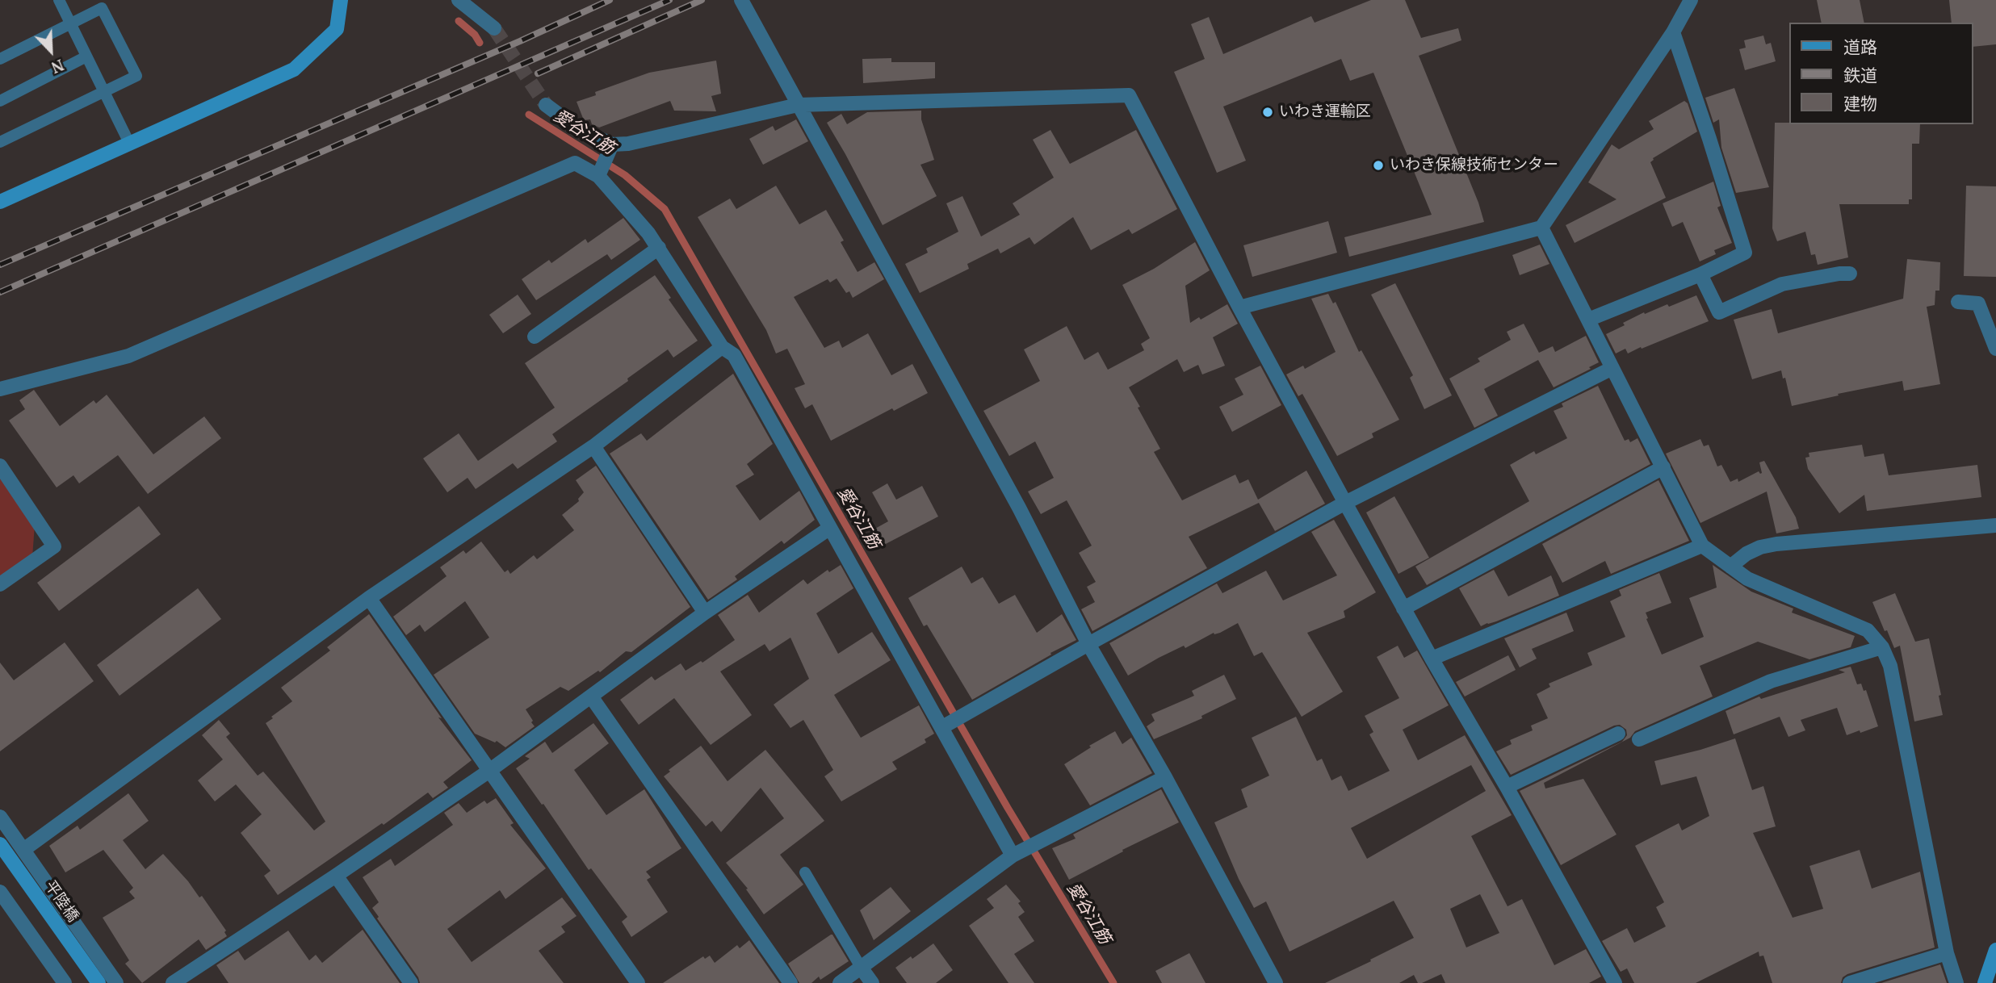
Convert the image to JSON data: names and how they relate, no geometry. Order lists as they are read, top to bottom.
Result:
{
  "streets": {
    "street": ["平陸橋"]
  },
  "water": ["愛谷江筋"],
  "places": ["いわき運輸区", "いわき保線技術センター"],
  "legend": ["道路", "鉄道", "建物"],
  "north": "bottom right"
}
